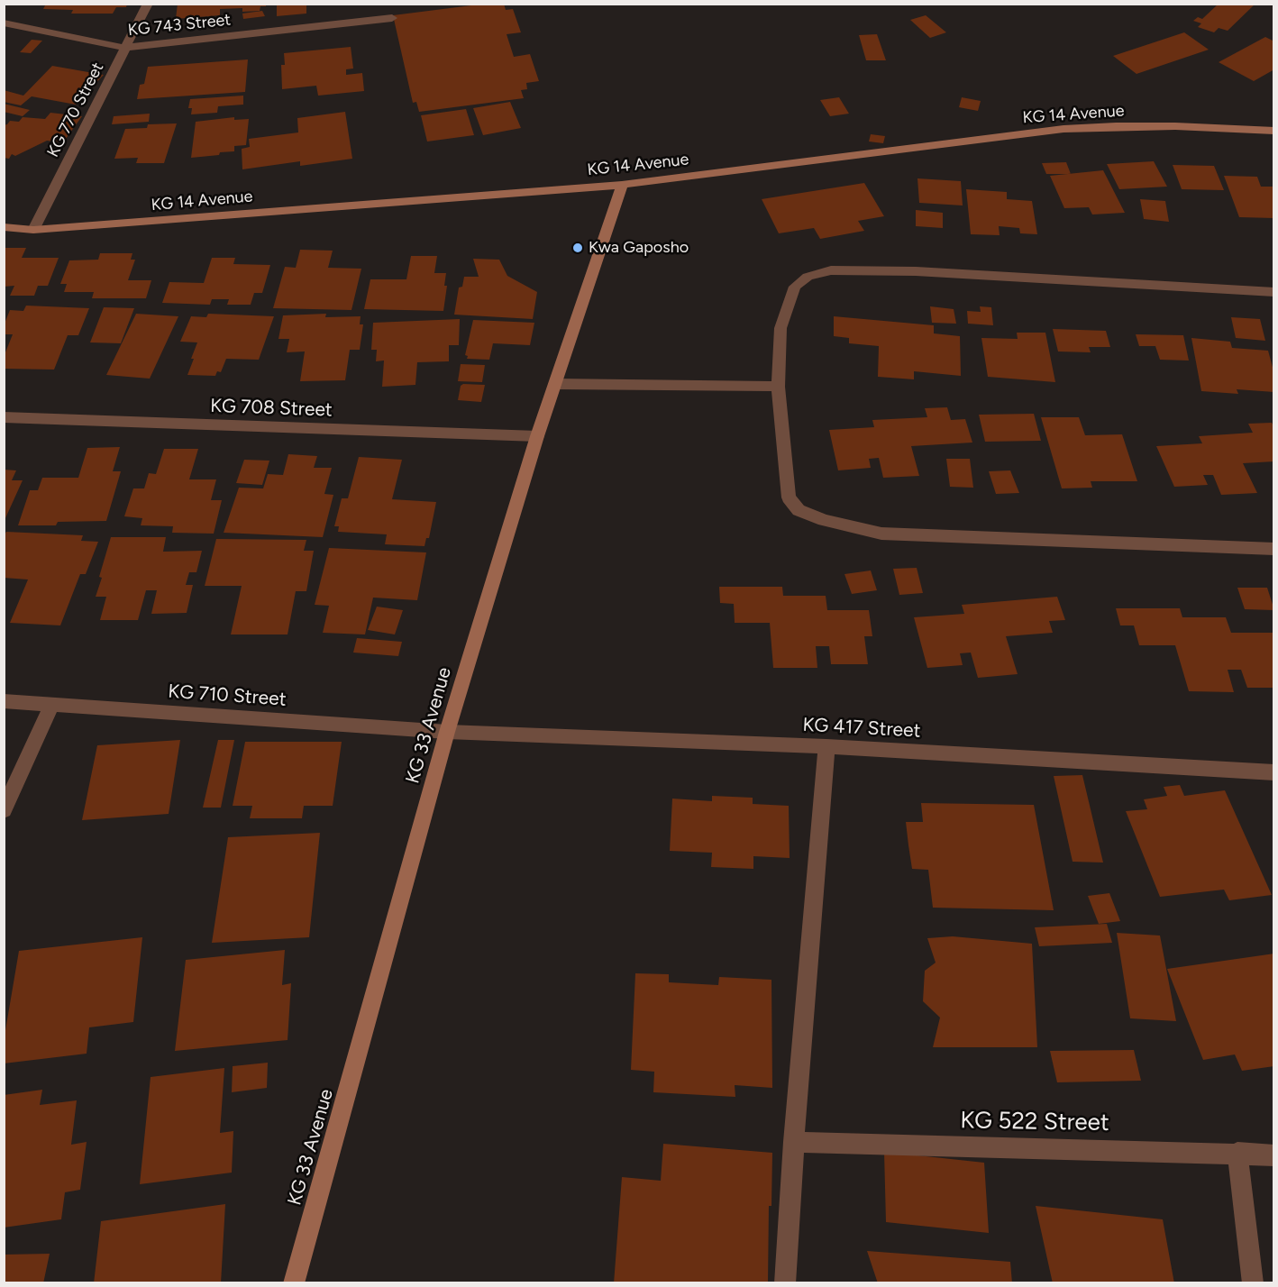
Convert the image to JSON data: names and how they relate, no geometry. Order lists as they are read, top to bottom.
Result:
{
  "streets": {
    "main road": ["KG 14 Avenue", "KG 33 Avenue"],
    "street": [
      "KG 743 Street",
      "KG 770 Street",
      "KG 708 Street",
      "KG 710 Street",
      "KG 417 Street",
      "KG 522 Street"
    ]
  },
  "crossings": [
    ["KG 743 Street", "KG 770 Street"],
    ["KG 770 Street", "KG 14 Avenue"],
    ["KG 14 Avenue", "KG 33 Avenue"],
    ["KG 708 Street", "KG 33 Avenue"],
    ["KG 710 Street", "KG 33 Avenue"],
    ["KG 710 Street", "KG 417 Street"],
    ["KG 33 Avenue", "KG 417 Street"]
  ],
  "places": ["Kwa Gaposho"]
}
